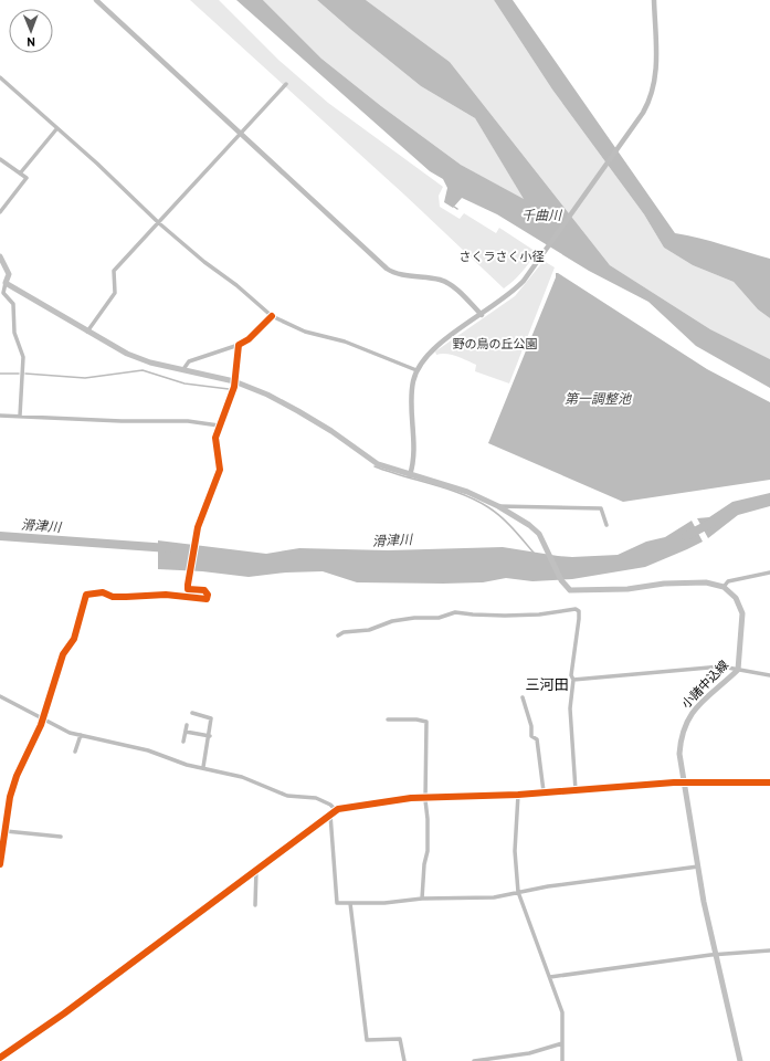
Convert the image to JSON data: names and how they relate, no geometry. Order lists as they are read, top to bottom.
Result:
{
  "streets": {
    "main road": ["小諸中込線"]
  },
  "districts": ["三河田"],
  "water": ["千曲川", "第一調整池", "滑津川"],
  "parks": ["さくラさく小径", "野の鳥の丘公園"],
  "north": "bottom"
}
